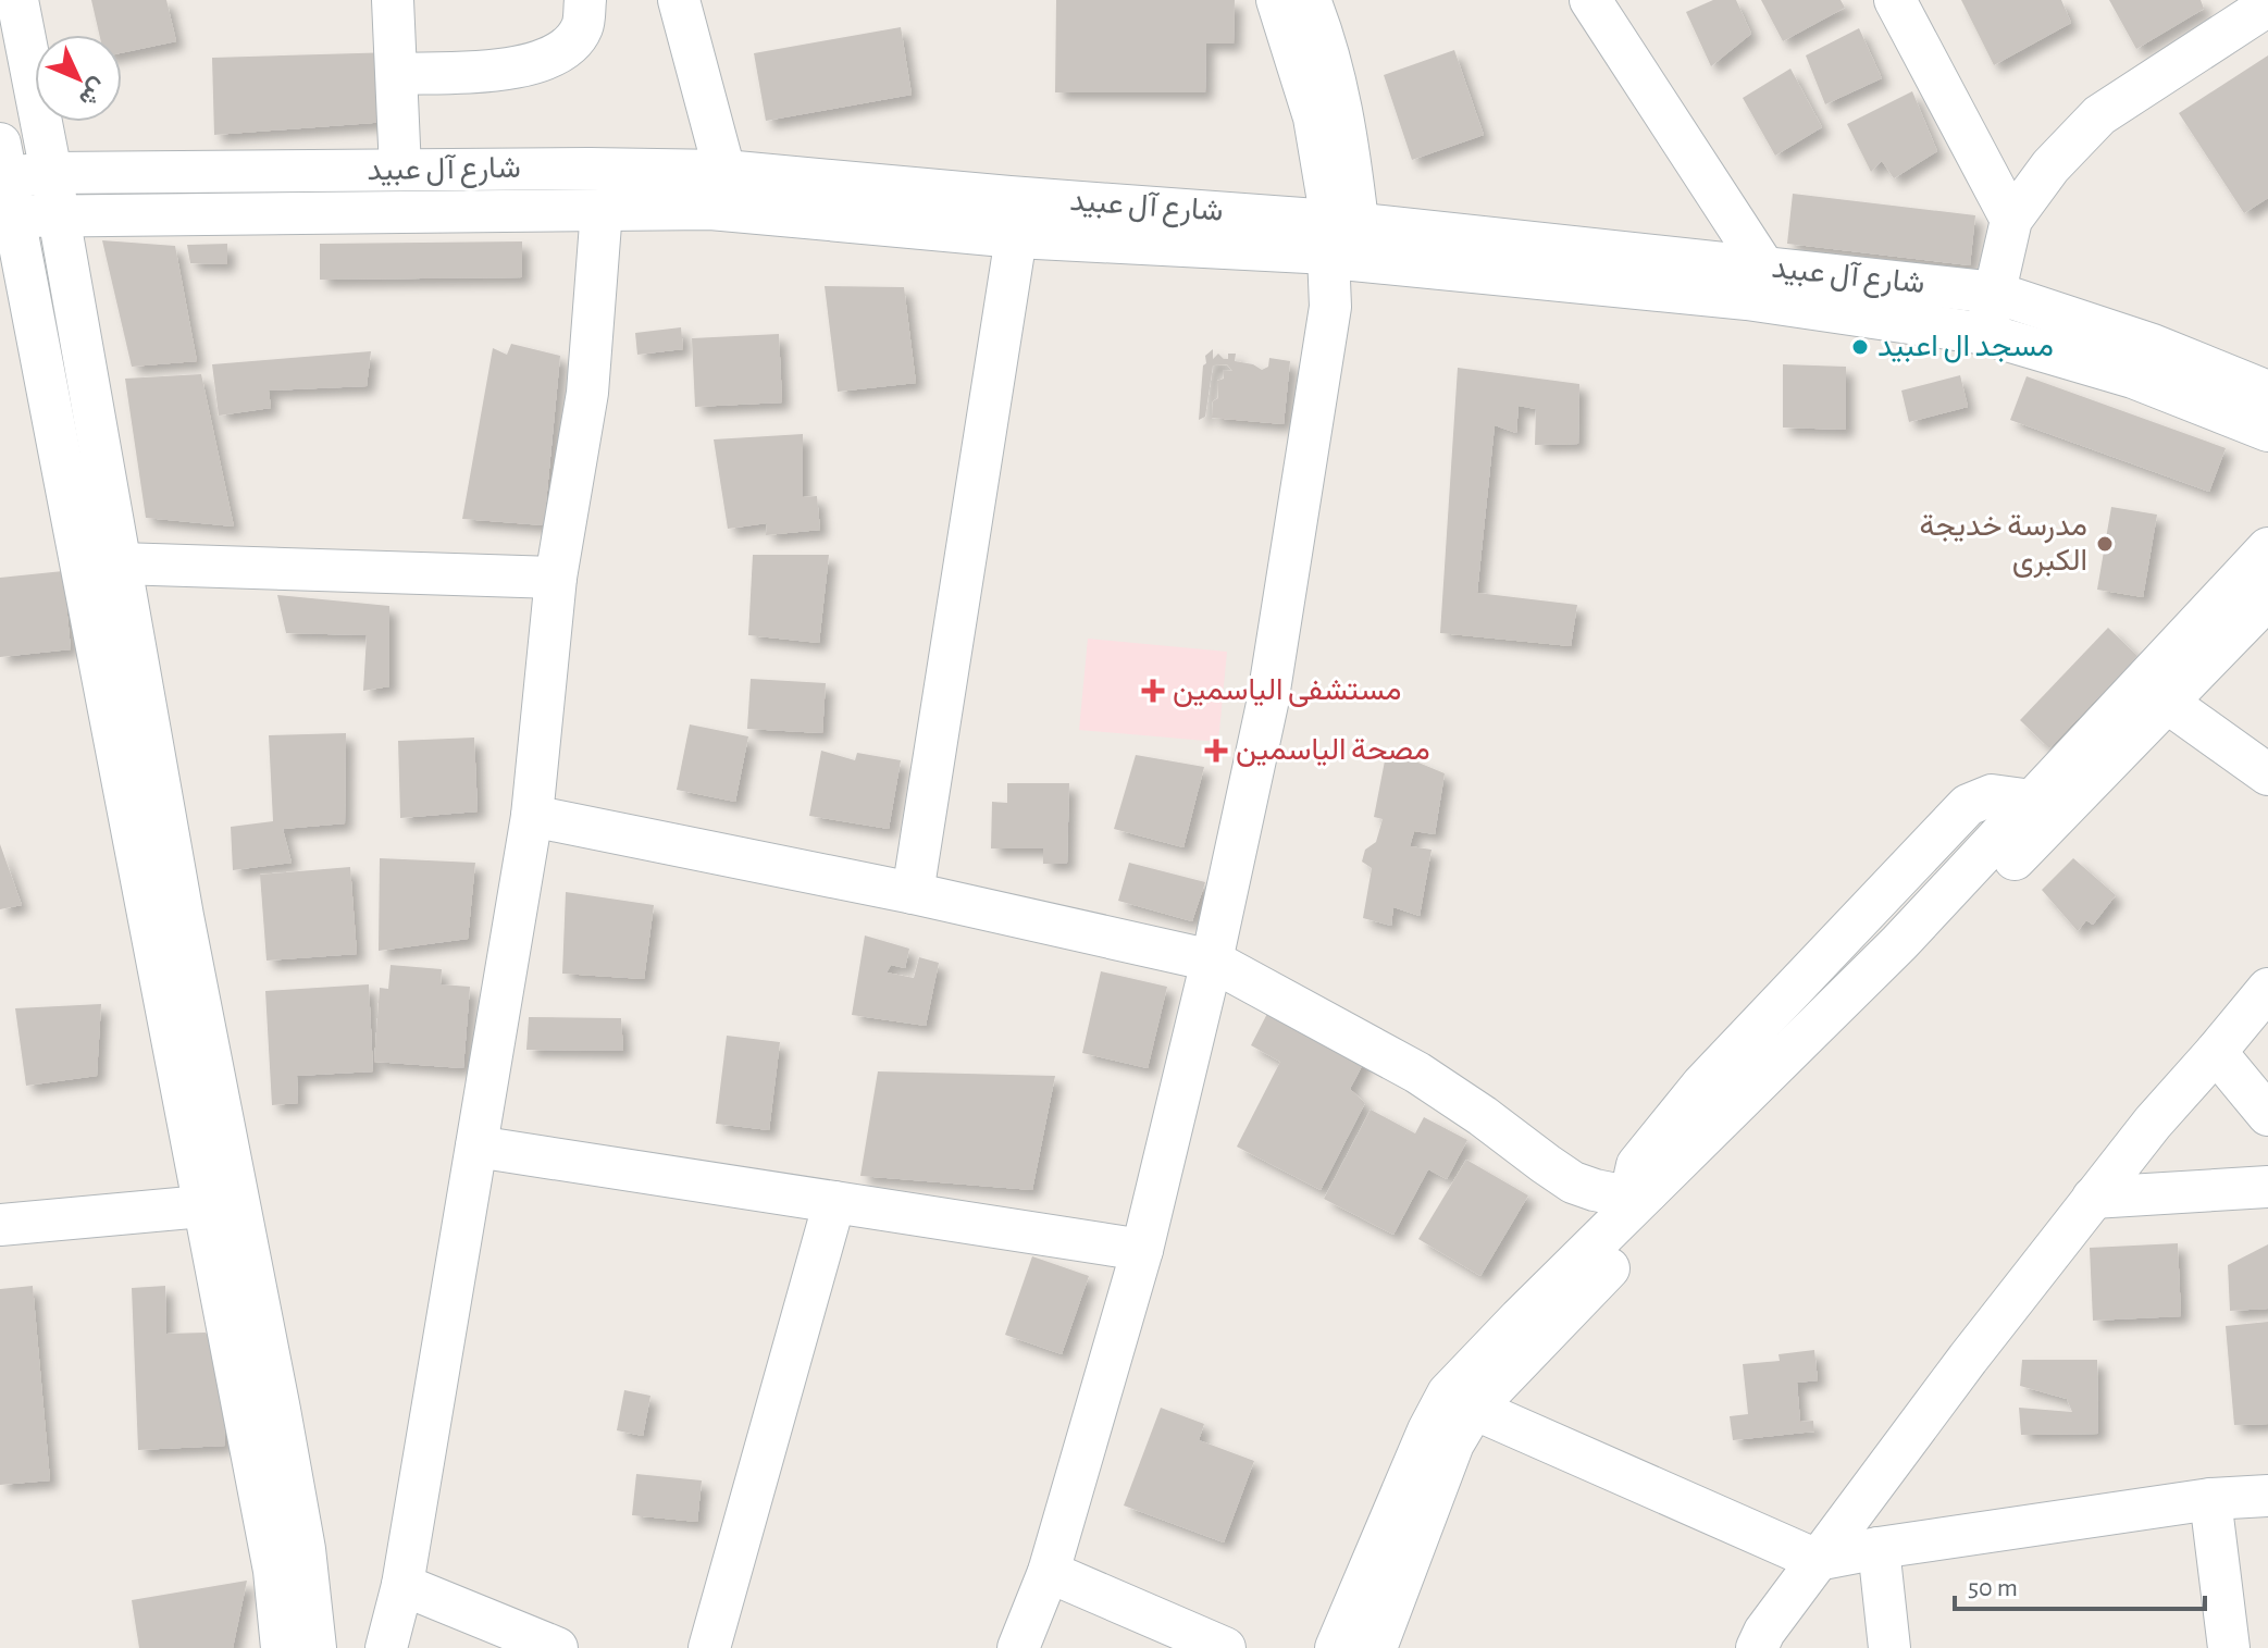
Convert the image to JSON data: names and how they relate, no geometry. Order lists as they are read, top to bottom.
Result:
{
  "streets": {
    "street": ["شارع آل عبيد"]
  },
  "places": {
    "other": ["مسجد ال اعبيد", "مدرسة خديجة الكبرى"],
    "health": ["مستشفى الياسمين", "مصحة الياسمين"]
  },
  "scale_bar": "50 m",
  "north": "bottom right"
}
